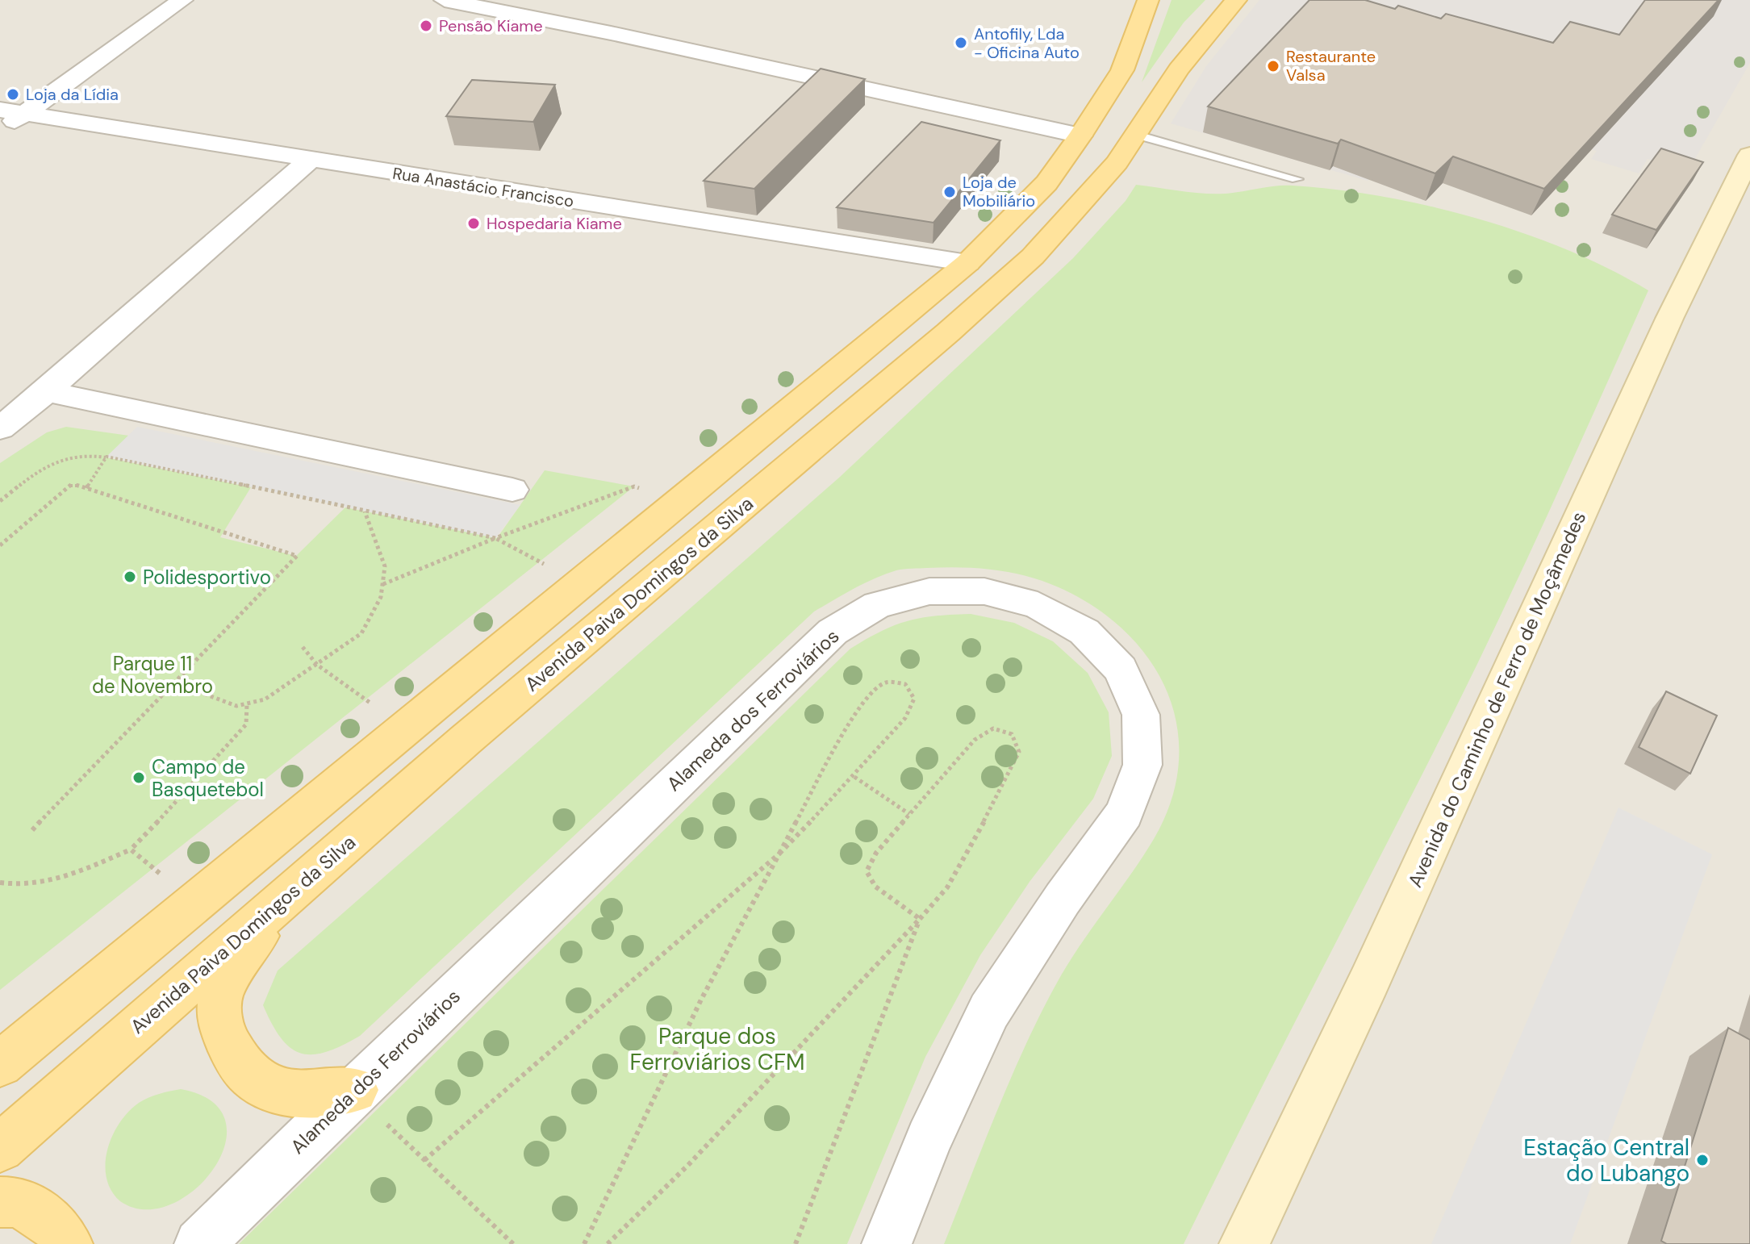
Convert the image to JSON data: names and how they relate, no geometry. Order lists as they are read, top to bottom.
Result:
{
  "streets": {
    "main road": ["Avenida Paiva Domingos da Silva"],
    "street": ["Rua Anastácio Francisco", "Avenida do Caminho de Ferro de Moçâmedes", "Alameda dos Ferroviários"]
  },
  "parks": ["Parque 11 de Novembro", "Parque dos Ferroviários CFM"],
  "places": [
    "Pensão Kiame",
    "Antofily, Lda - Oficina Auto",
    "Restaurante Valsa",
    "Loja da Lídia",
    "Loja de Mobiliário",
    "Hospedaria Kiame",
    "Polidesportivo",
    "Campo de Basquetebol",
    "Estação Central do Lubango"
  ]
}
